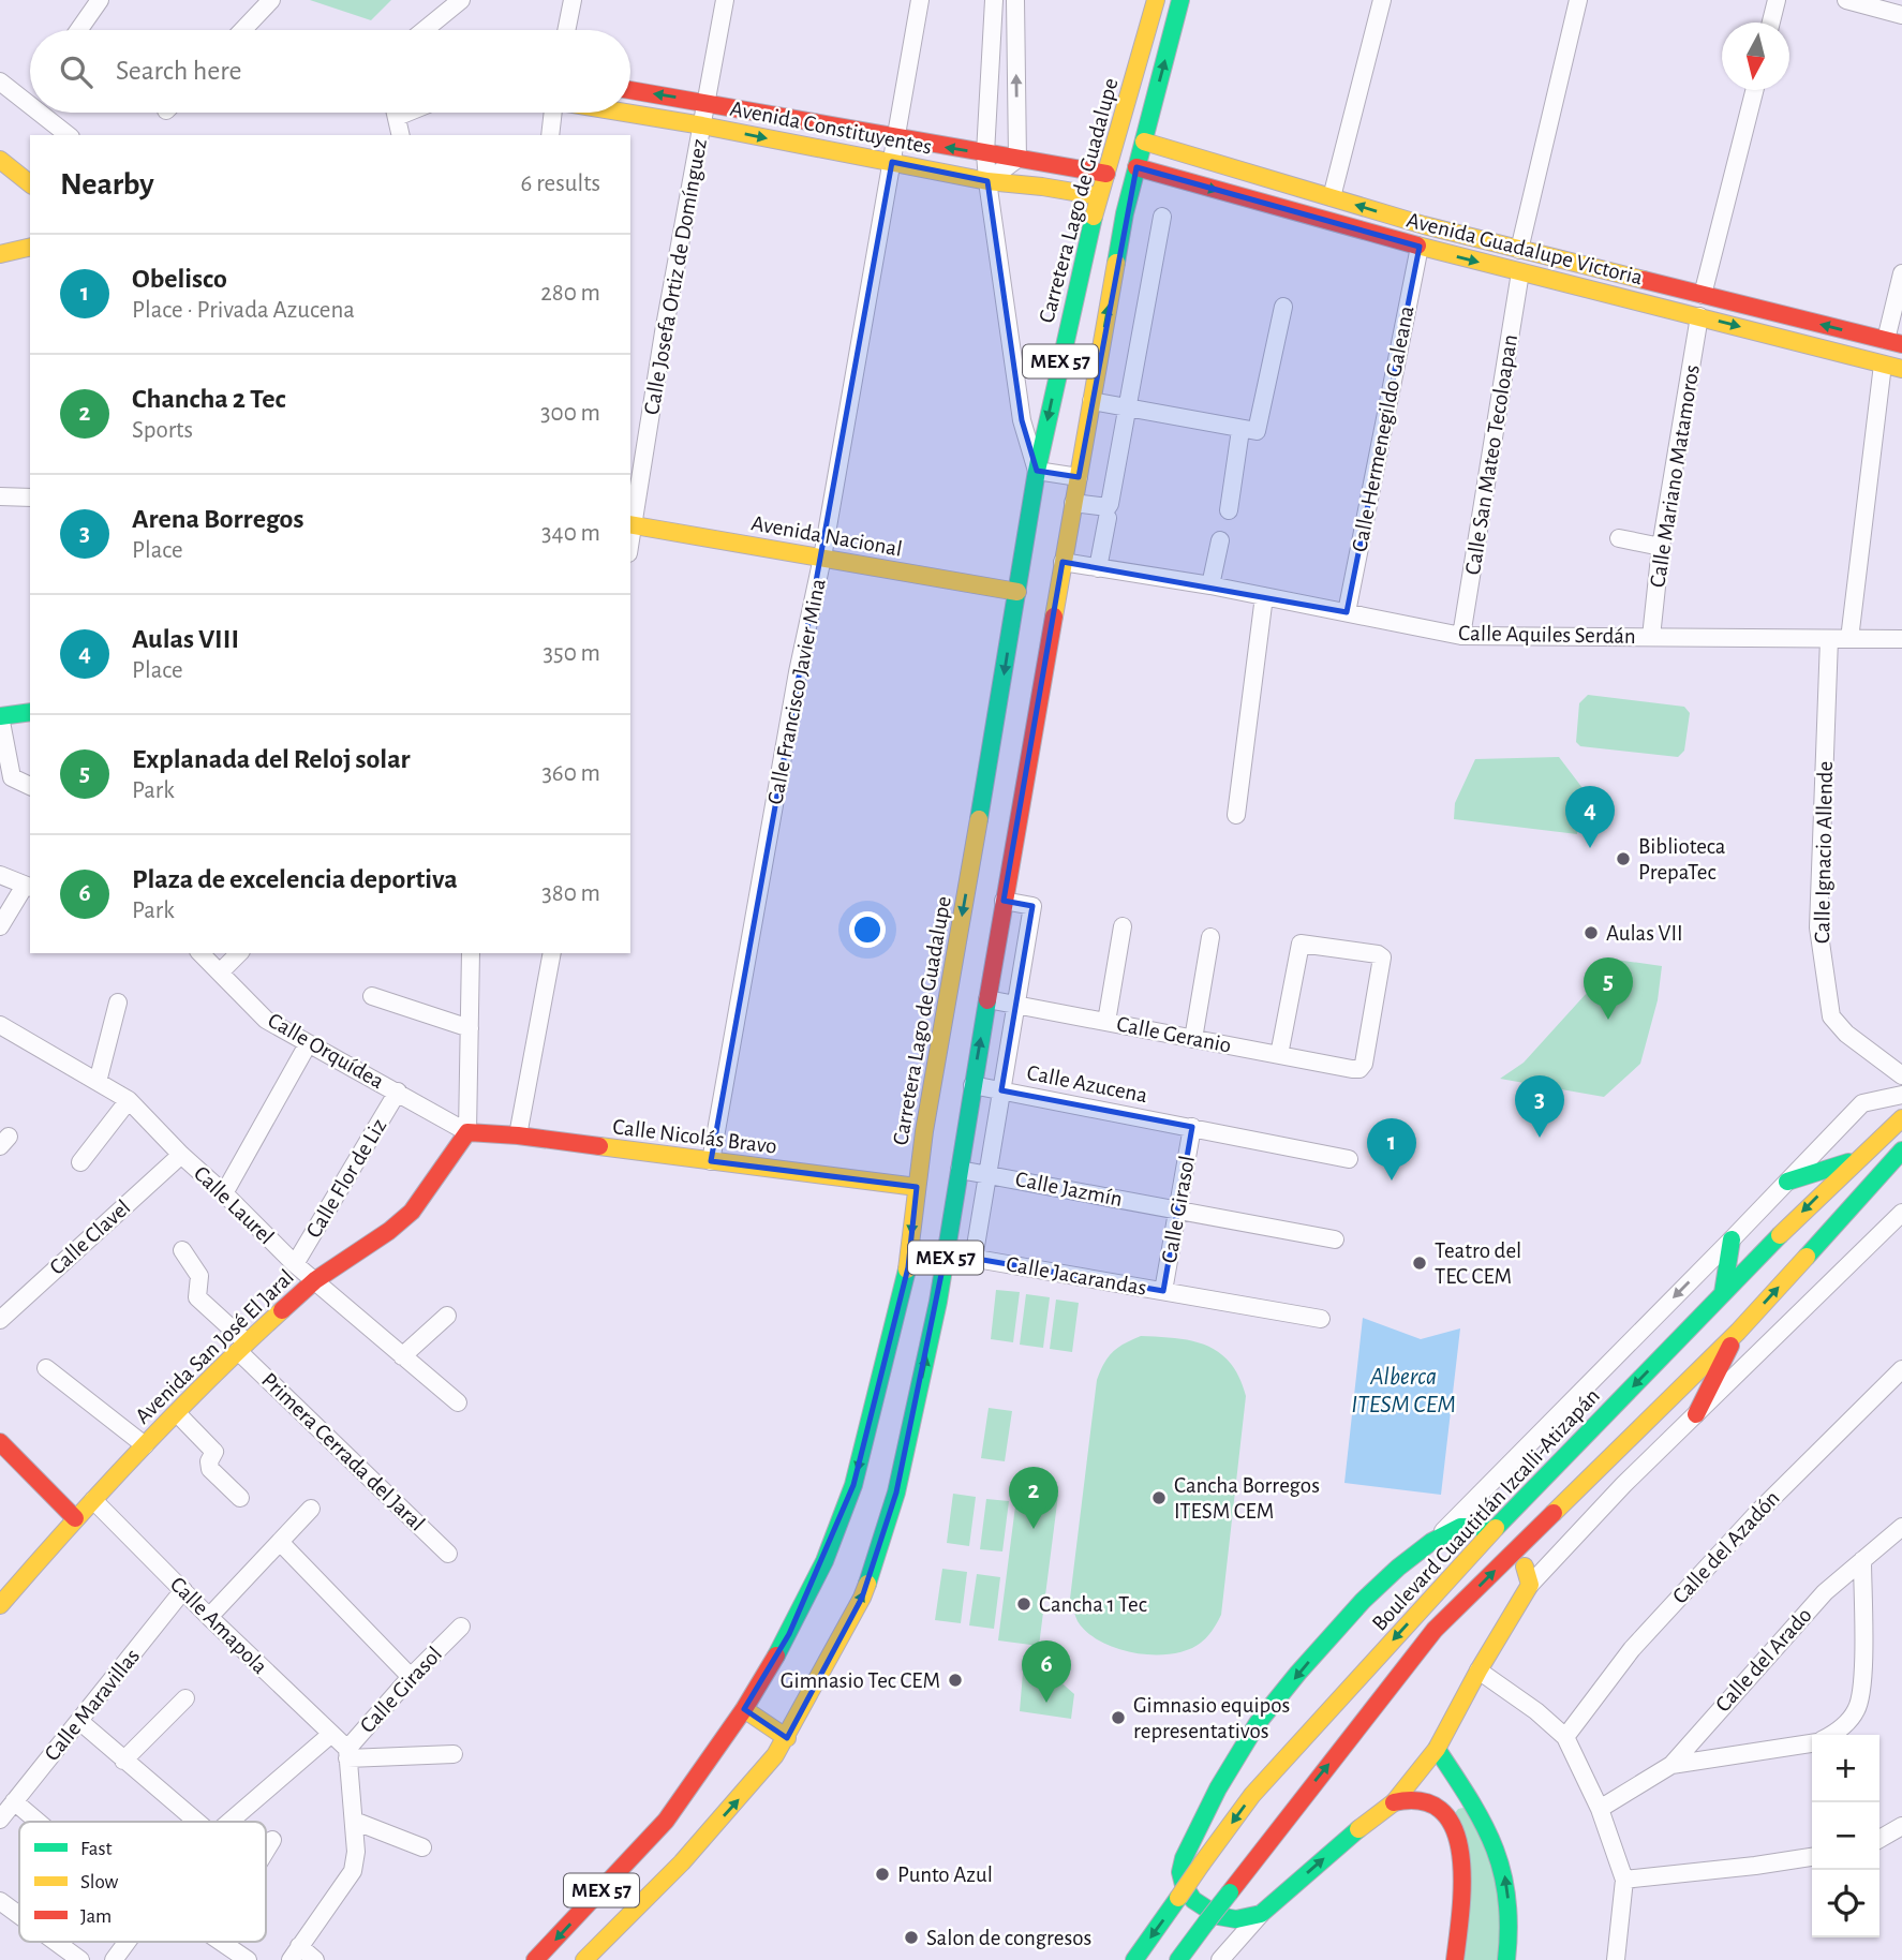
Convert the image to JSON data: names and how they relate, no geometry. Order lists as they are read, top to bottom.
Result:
{
  "streets": {
    "main road": [
      "Avenida Constituyentes",
      "Carretera Lago de Guadalupe",
      "Avenida Guadalupe Victoria",
      "MEX 57",
      "Avenida Nacional",
      "Calle Nicolás Bravo",
      "Avenida San José El Jaral",
      "Boulevard Cuautitlán Izcalli-Atizapán"
    ],
    "street": [
      "Calle Josefa Ortiz de Domínguez",
      "Calle Hermenegildo Galeana",
      "Calle San Mateo Tecoloapan",
      "Calle Mariano Matamoros",
      "Calle Aquiles Serdán",
      "Calle Francisco Javier Mina",
      "Calle Ignacio Allende",
      "Calle Geranio",
      "Calle Orquídea",
      "Calle Azucena",
      "Calle Flor de Liz",
      "Calle Jazmín",
      "Calle Laurel",
      "Calle Girasol",
      "Calle Clavel",
      "Calle Jacarandas",
      "Primera Cerrada del Jaral",
      "Calle del Azadón",
      "Calle Amapola",
      "Calle del Arado",
      "Calle Maravillas"
    ]
  },
  "crossings": [
    ["Avenida Constituyentes", "Carretera Lago de Guadalupe"],
    ["Avenida Constituyentes", "Calle Josefa Ortiz de Domínguez"],
    ["Avenida Constituyentes", "Calle Francisco Javier Mina"],
    ["Carretera Lago de Guadalupe", "Avenida Guadalupe Victoria"],
    ["Carretera Lago de Guadalupe", "Avenida Nacional"],
    ["Carretera Lago de Guadalupe", "Calle Aquiles Serdán"],
    ["Carretera Lago de Guadalupe", "Calle Geranio"],
    ["Carretera Lago de Guadalupe", "Calle Azucena"],
    ["Carretera Lago de Guadalupe", "Calle Nicolás Bravo"],
    ["Carretera Lago de Guadalupe", "Calle Jazmín"],
    ["Carretera Lago de Guadalupe", "Calle Jacarandas"],
    ["Avenida Guadalupe Victoria", "Calle Hermenegildo Galeana"],
    ["Avenida Guadalupe Victoria", "Calle San Mateo Tecoloapan"],
    ["Avenida Guadalupe Victoria", "Calle Mariano Matamoros"],
    ["Calle Josefa Ortiz de Domínguez", "Avenida Nacional"],
    ["Calle Hermenegildo Galeana", "Calle Aquiles Serdán"],
    ["Calle San Mateo Tecoloapan", "Calle Aquiles Serdán"],
    ["Calle Mariano Matamoros", "Calle Aquiles Serdán"],
    ["Avenida Nacional", "Calle Francisco Javier Mina"],
    ["Calle Aquiles Serdán", "Calle Ignacio Allende"],
    ["Calle Francisco Javier Mina", "Calle Nicolás Bravo"],
    ["Calle Orquídea", "Calle Nicolás Bravo"],
    ["Calle Orquídea", "Calle Flor de Liz"],
    ["Calle Orquídea", "Avenida San José El Jaral"],
    ["Calle Azucena", "Calle Girasol"],
    ["Calle Nicolás Bravo", "Avenida San José El Jaral"],
    ["Calle Flor de Liz", "Calle Laurel"],
    ["Calle Jazmín", "Calle Girasol"],
    ["Calle Laurel", "Calle Clavel"],
    ["Calle Laurel", "Avenida San José El Jaral"],
    ["Calle Girasol", "Calle Jacarandas"],
    ["Calle Girasol", "Calle Amapola"],
    ["Avenida San José El Jaral", "Primera Cerrada del Jaral"],
    ["Avenida San José El Jaral", "Calle Amapola"],
    ["Calle Amapola", "Calle Maravillas"]
  ],
  "water": ["Alberca ITESM CEM"],
  "places": [
    "Biblioteca PrepaTec",
    "Aulas VII",
    "Teatro del TEC CEM",
    "Cancha Borregos ITESM CEM",
    "Cancha 1 Tec",
    "Gimnasio Tec CEM",
    "Gimnasio equipos representativos",
    "Punto Azul",
    "Salon de congresos"
  ],
  "legend": ["Fast", "Slow", "Jam"],
  "north": "bottom",
  "page": {
    "search": "Search here",
    "heading": ["Nearby", "6 results"],
    "list": [
      {
        "mark": "1",
        "name": "Obelisco",
        "note": "Place · Privada Azucena",
        "value": "280 m"
      },
      {
        "mark": "2",
        "name": "Chancha 2 Tec",
        "note": "Sports",
        "value": "300 m"
      },
      {
        "mark": "3",
        "name": "Arena Borregos",
        "note": "Place",
        "value": "340 m"
      },
      {
        "mark": "4",
        "name": "Aulas VIII",
        "note": "Place",
        "value": "350 m"
      },
      {
        "mark": "5",
        "name": "Explanada del Reloj solar",
        "note": "Park",
        "value": "360 m"
      },
      {
        "mark": "6",
        "name": "Plaza de excelencia deportiva",
        "note": "Park",
        "value": "380 m"
      }
    ],
    "pins": [
      "4",
      "5",
      "3",
      "1",
      "2",
      "6"
    ],
    "map_buttons": ["+", "−"]
  }
}
